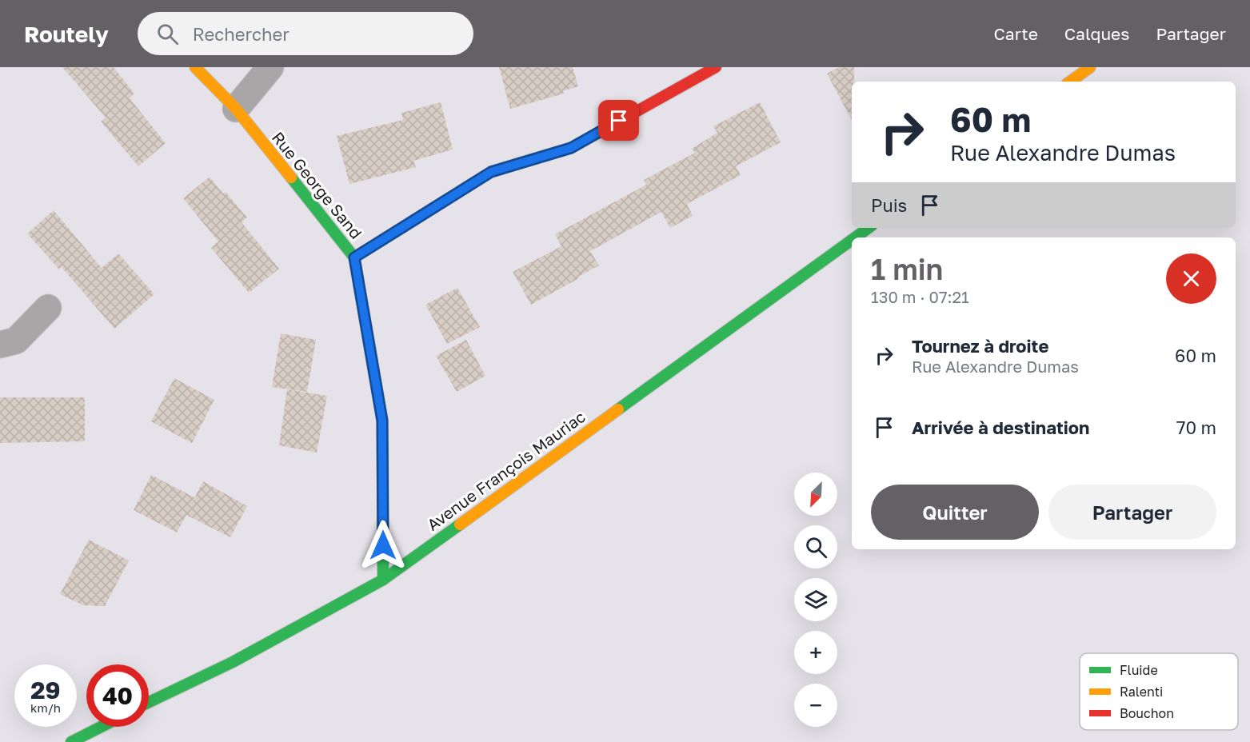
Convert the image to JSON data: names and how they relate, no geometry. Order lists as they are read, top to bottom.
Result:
{
  "streets": {
    "street": ["Rue George Sand", "Avenue François Mauriac"]
  },
  "crossings": [
    ["Rue George Sand", "Avenue François Mauriac"]
  ],
  "legend": ["Fluide", "Ralenti", "Bouchon"],
  "north": "bottom left",
  "page": {
    "header": "Routely",
    "search": "Rechercher",
    "nav": ["Carte", "Calques", "Partager"],
    "turn": ["60 m", "Rue Alexandre Dumas"],
    "then": "Puis",
    "heading": ["1 min", "130 m · 07:21"],
    "list": [
      {
        "name": "Tournez à droite",
        "note": "Rue Alexandre Dumas",
        "value": "60 m"
      },
      {
        "name": "Arrivée à destination",
        "value": "70 m"
      }
    ],
    "map_buttons": ["+", "−"],
    "buttons": ["Quitter", "Partager"],
    "speed": "29 km/h",
    "limit": "40"
  }
}
